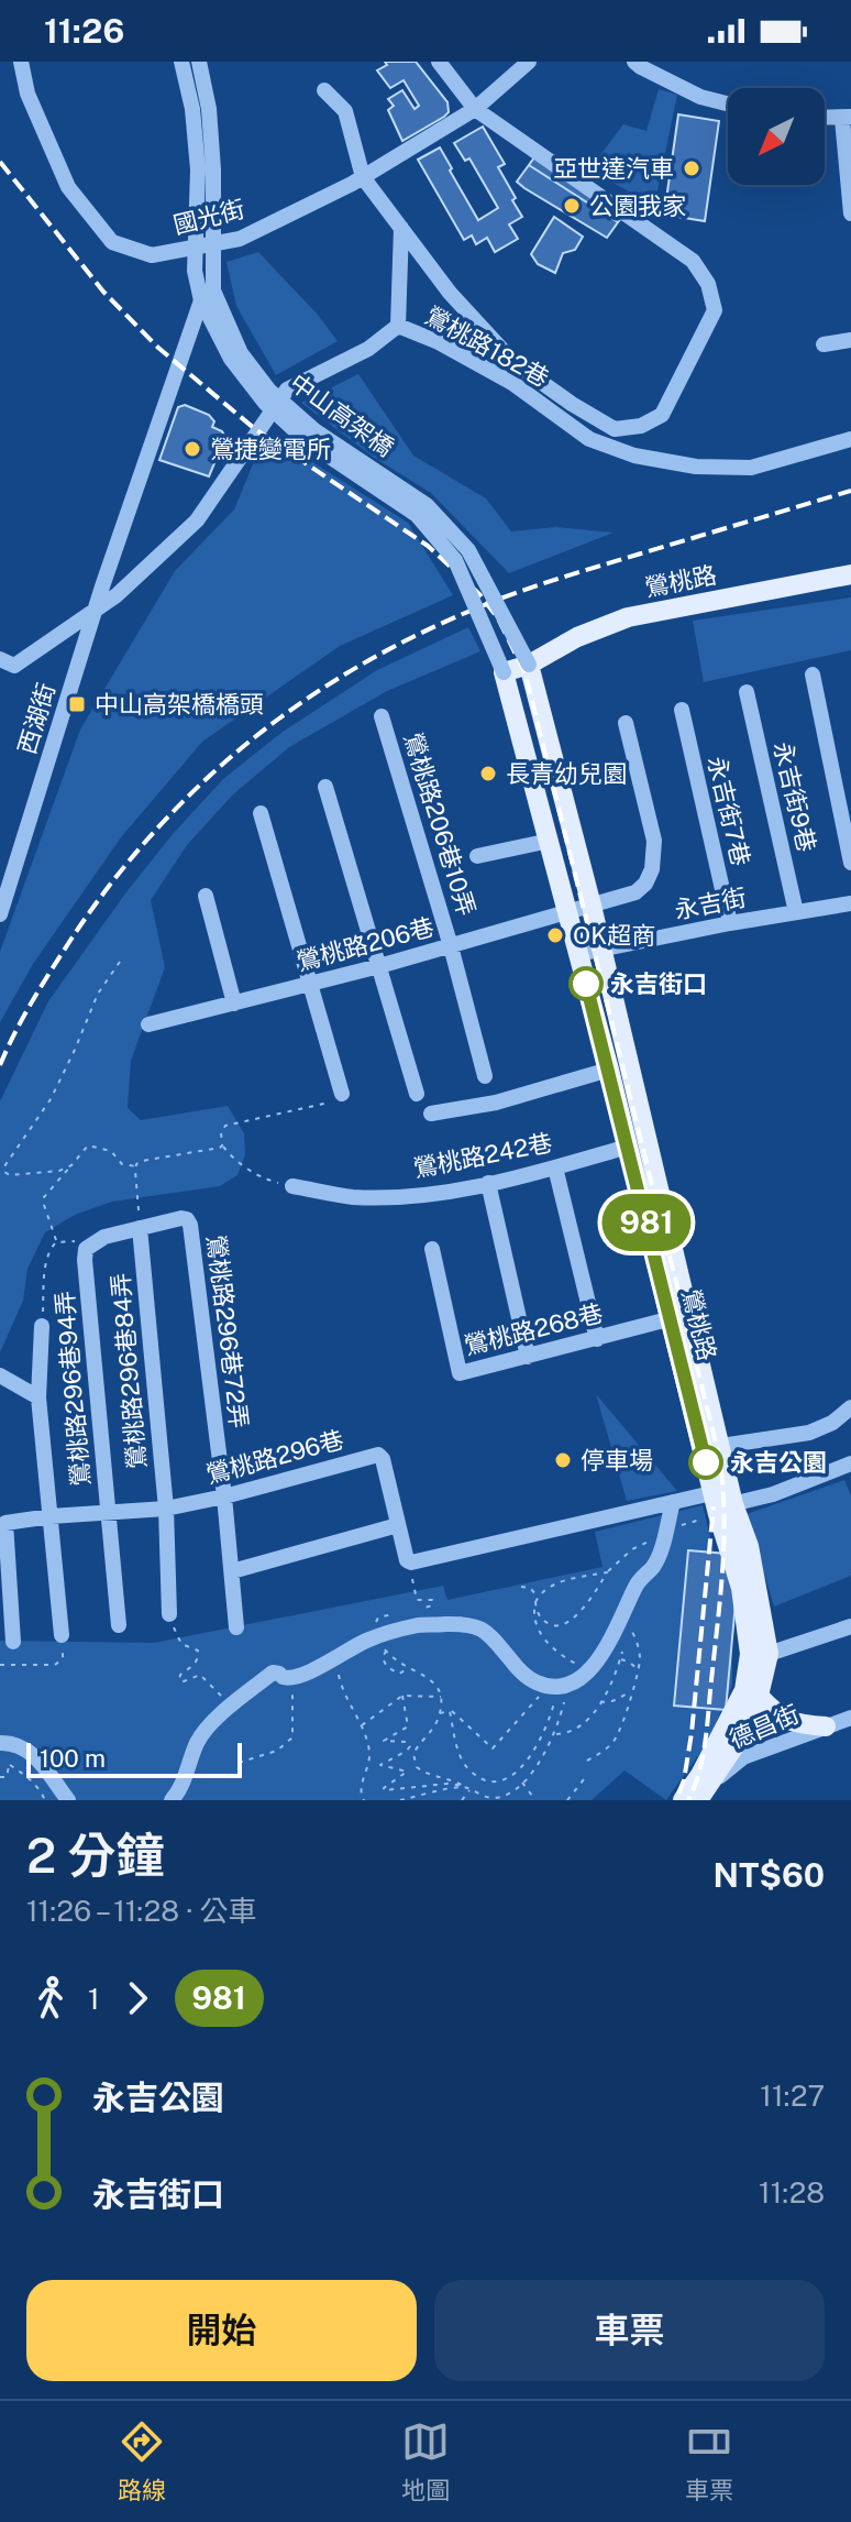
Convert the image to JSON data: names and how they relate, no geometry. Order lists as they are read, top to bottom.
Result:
{
  "streets": {
    "main road": ["鶯桃路"],
    "street": [
      "國光街",
      "鶯桃路182巷",
      "中山高架橋",
      "西湖街",
      "永吉街9巷",
      "永吉街7巷",
      "鶯桃路206巷10弄",
      "永吉街",
      "鶯桃路206巷",
      "鶯桃路242巷",
      "鶯桃路268巷",
      "鶯桃路296巷72弄",
      "鶯桃路296巷84弄",
      "鶯桃路296巷94弄",
      "鶯桃路296巷",
      "德昌街"
    ]
  },
  "crossings": [
    ["鶯桃路182巷", "西湖街"],
    ["中山高架橋", "鶯桃路"],
    ["中山高架橋", "西湖街"],
    ["鶯桃路", "永吉街"],
    ["鶯桃路", "鶯桃路206巷"],
    ["鶯桃路", "鶯桃路242巷"],
    ["鶯桃路", "鶯桃路268巷"],
    ["鶯桃路", "德昌街"],
    ["永吉街9巷", "永吉街"],
    ["永吉街7巷", "永吉街"],
    ["鶯桃路206巷10弄", "鶯桃路206巷"],
    ["鶯桃路296巷72弄", "鶯桃路296巷84弄"],
    ["鶯桃路296巷72弄", "鶯桃路296巷"],
    ["鶯桃路296巷84弄", "鶯桃路296巷"],
    ["鶯桃路296巷94弄", "鶯桃路296巷"]
  ],
  "places": {
    "other": [
      "亞世達汽車",
      "公園我家",
      "鶯捷變電所",
      "長青幼兒園",
      "OK超商",
      "永吉街口",
      "停車場",
      "永吉公園"
    ],
    "transit": ["中山高架橋橋頭"]
  },
  "lines": ["bus line 981"],
  "scale_bar": "100 m",
  "north": "bottom left",
  "page": {
    "status": "11:26",
    "on_map": "981",
    "scale": "100 m",
    "heading": ["2 分鐘", "11:26 – 11:28 · 公車", "NT$60"],
    "legs": ["1", "981"],
    "list": [
      {
        "name": "永吉公園",
        "value": "11:27"
      },
      {
        "name": "永吉街口",
        "value": "11:28"
      }
    ],
    "buttons": ["開始", "車票"],
    "tabs": ["路線", "地圖", "車票"]
  }
}
